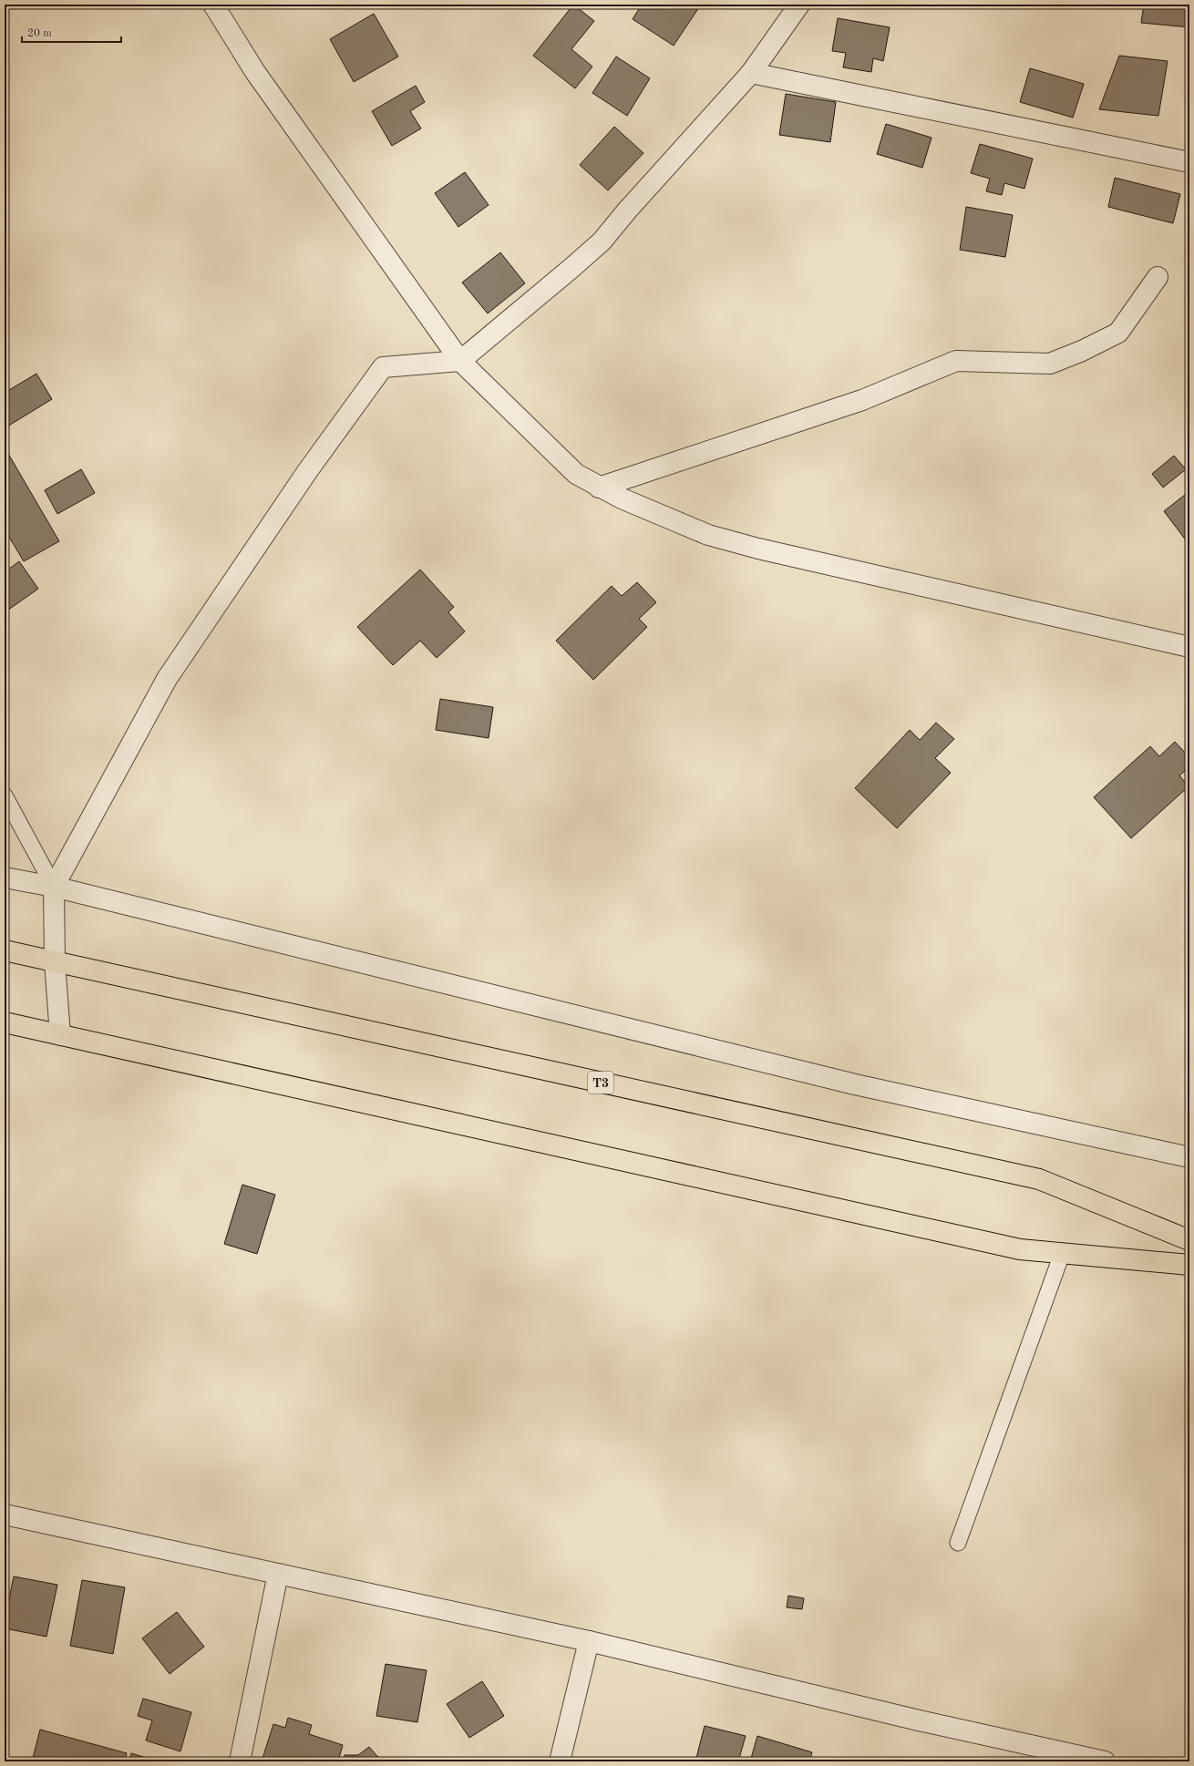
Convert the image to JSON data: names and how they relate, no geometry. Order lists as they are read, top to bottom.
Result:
{
  "streets": {
    "highway": ["T3"]
  },
  "scale_bar": "20 m"
}
